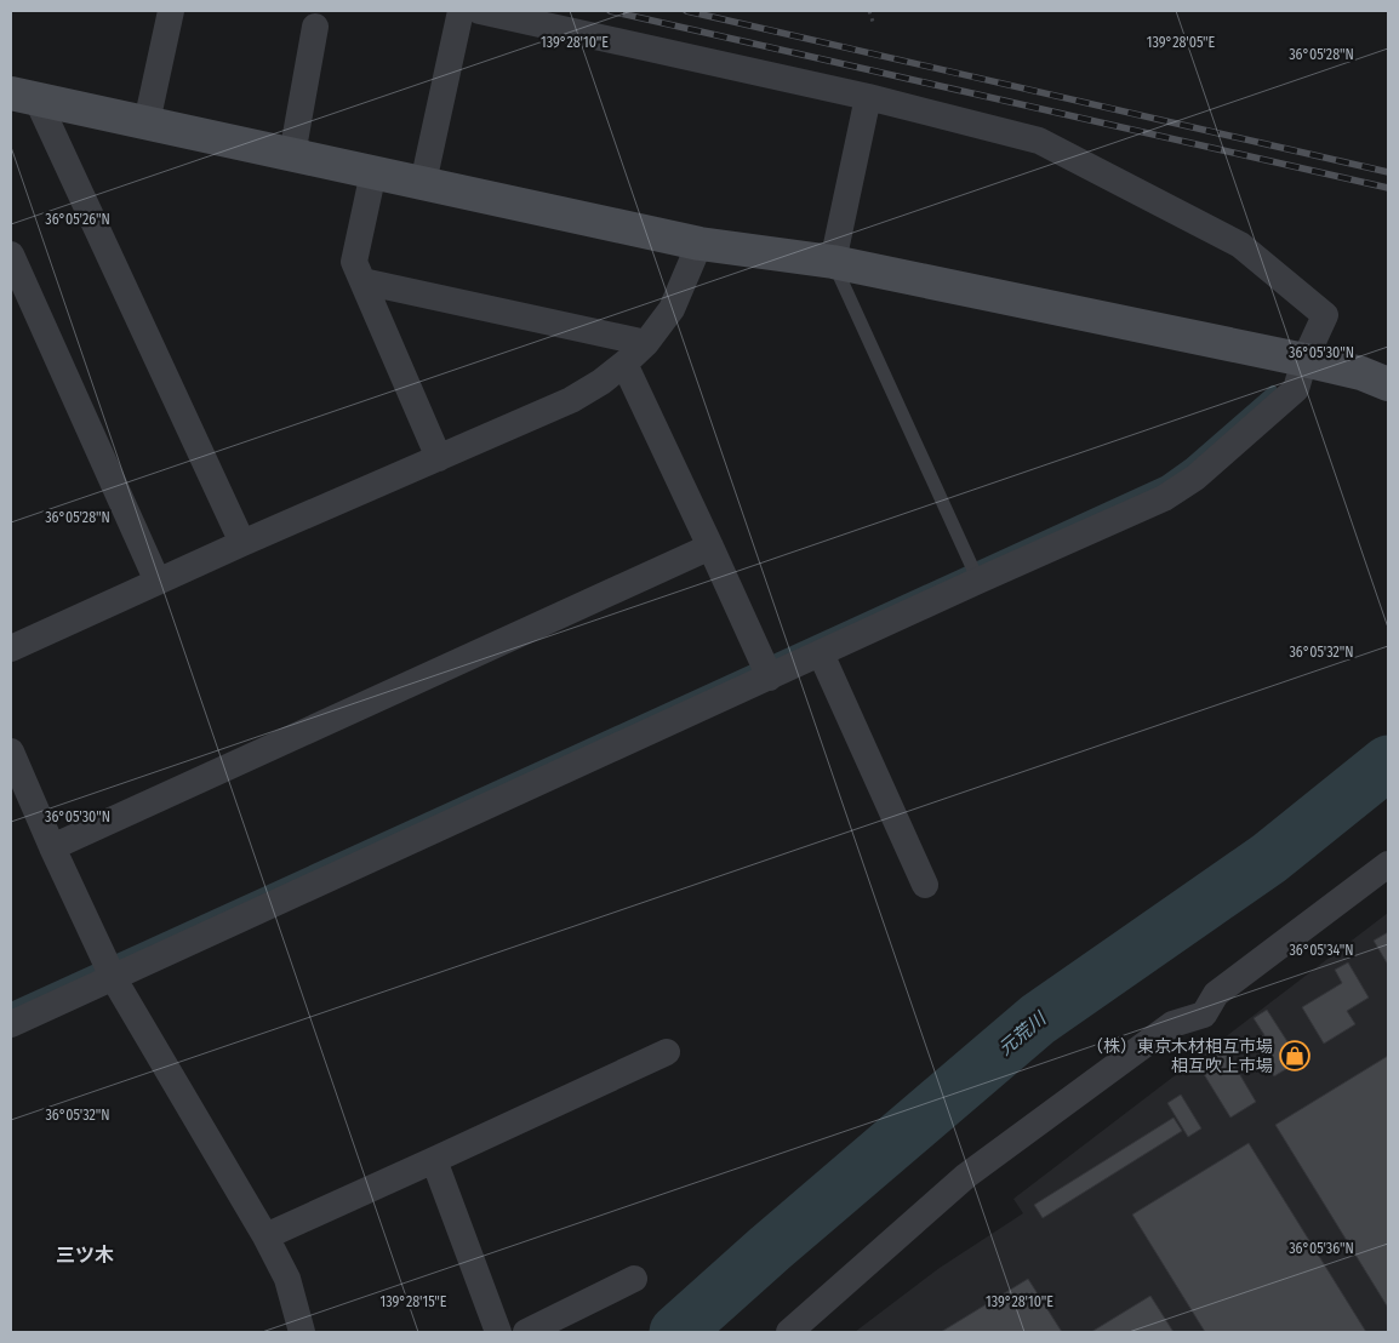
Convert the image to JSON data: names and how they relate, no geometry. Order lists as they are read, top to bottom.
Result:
{
  "districts": ["三ツ木"],
  "water": ["元荒川"],
  "places": {
    "shop": ["（株）東京木材相互市場 相互吹上市場"]
  },
  "coordinates": [
    "139°28'10\"E",
    "139°28'05\"E",
    "36°05'28\"N",
    "36°05'26\"N",
    "36°05'30\"N",
    "36°05'32\"N",
    "36°05'34\"N",
    "36°05'36\"N",
    "139°28'15\"E"
  ]
}
